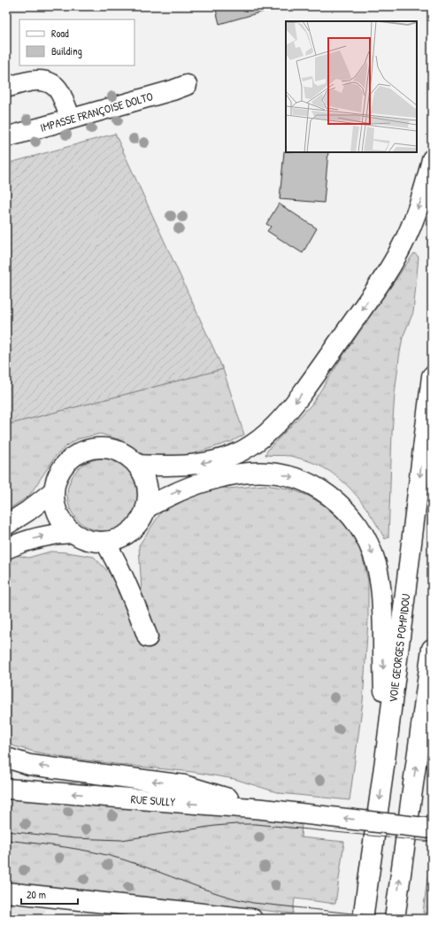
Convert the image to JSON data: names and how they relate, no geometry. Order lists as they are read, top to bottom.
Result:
{
  "streets": {
    "main road": ["IMPASSE FRANÇOISE DOLTO", "VOIE GEORGES POMPIDOU", "RUE SULLY"]
  },
  "legend": ["Road", "Building"],
  "scale_bar": "20 m"
}
